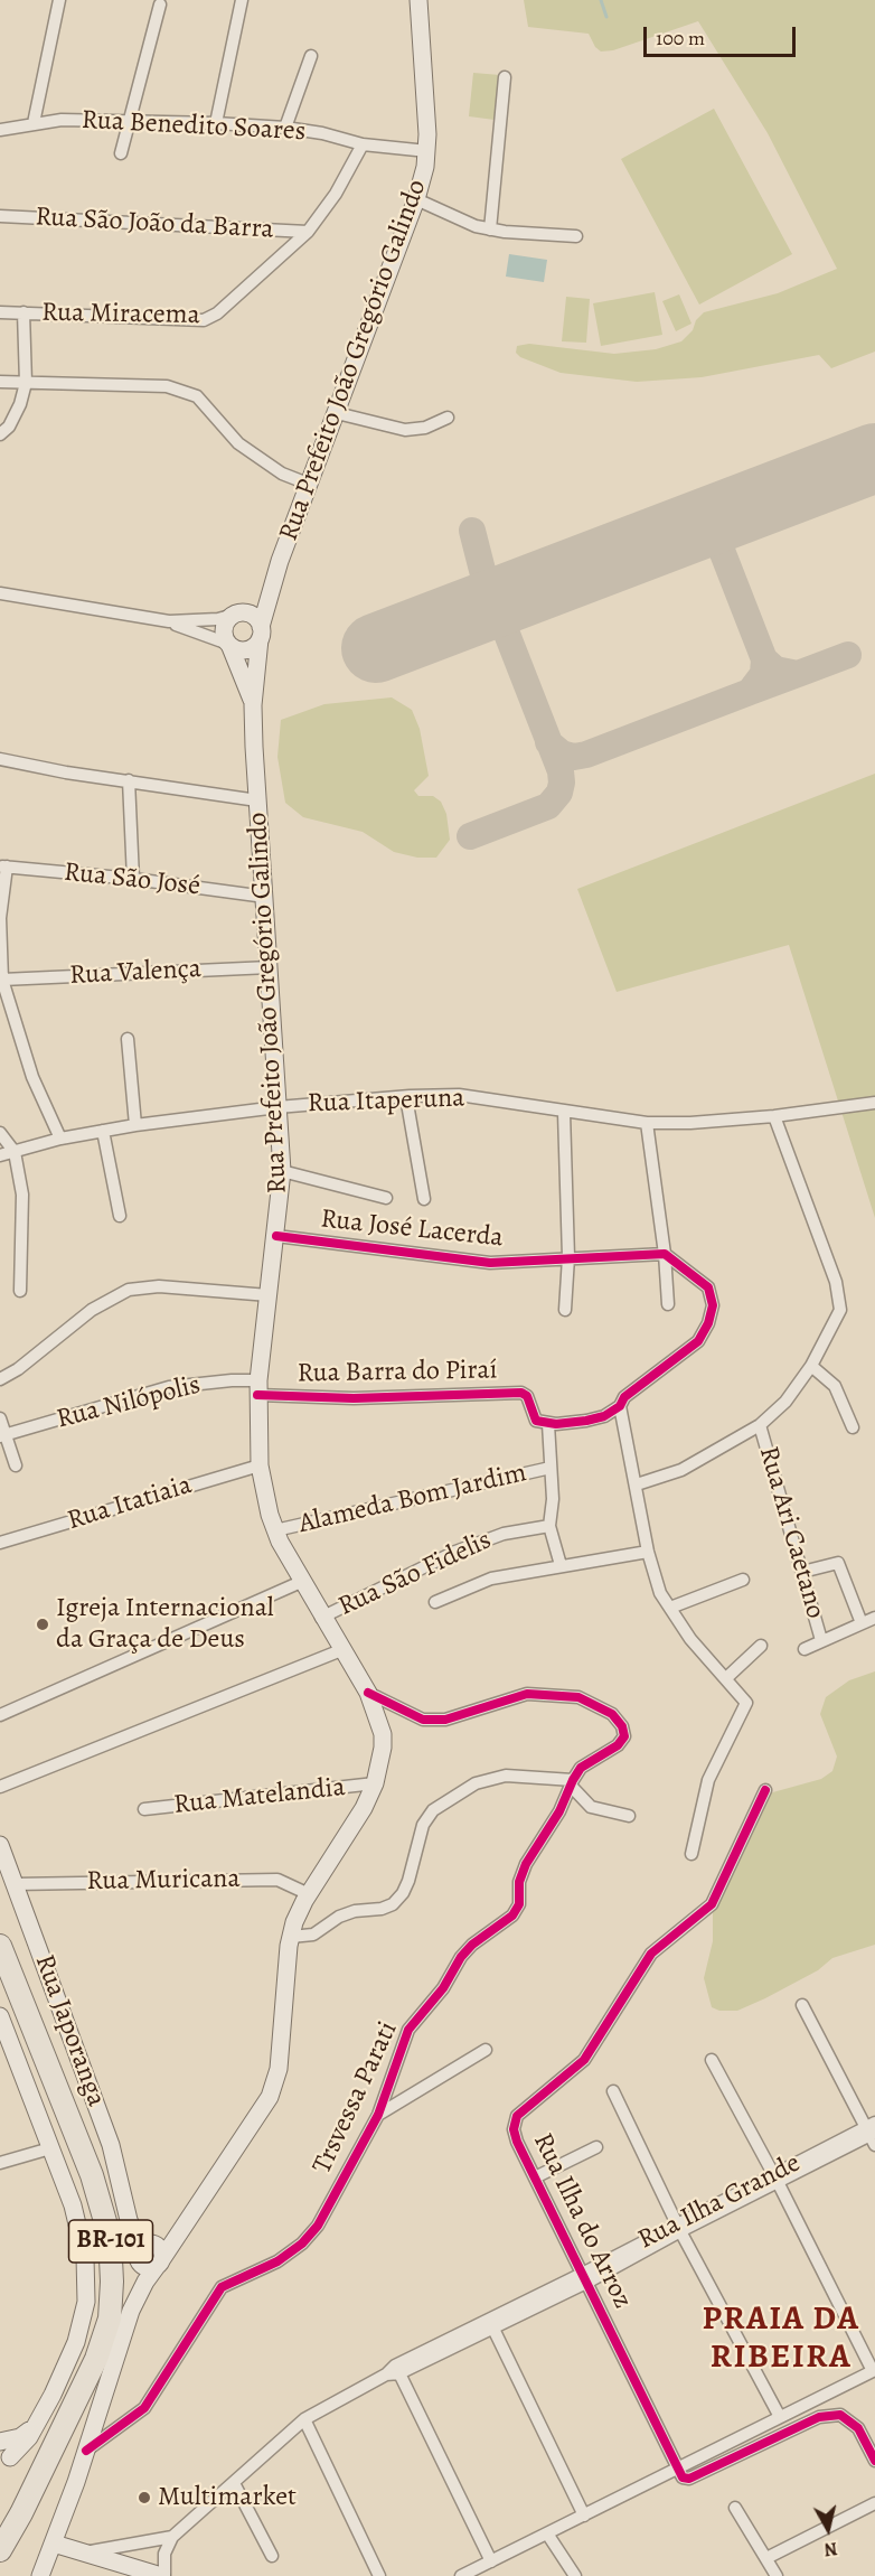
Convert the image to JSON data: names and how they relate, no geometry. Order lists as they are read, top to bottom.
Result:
{
  "streets": {
    "highway": ["BR-101"],
    "main road": ["Rua Prefeito João Gregório Galindo", "Rua Japoranga"],
    "street": [
      "Rua Benedito Soares",
      "Rua São João da Barra",
      "Rua Miracema",
      "Rua São José",
      "Rua Valença",
      "Rua Itaperuna",
      "Rua José Lacerda",
      "Rua Barra do Piraí",
      "Rua Nilópolis",
      "Alameda Bom Jardim",
      "Rua Itatiaia",
      "Rua Ari Caetano",
      "Rua São Fidelis",
      "Rua Matelandia",
      "Rua Muricana",
      "Trsvessa Parati",
      "Rua Ilha Grande",
      "Rua Ilha do Arroz"
    ]
  },
  "crossings": [
    ["Rua Benedito Soares", "Rua Miracema"],
    ["Rua Benedito Soares", "Rua Prefeito João Gregório Galindo"],
    ["Rua São João da Barra", "Rua Miracema"],
    ["Rua Prefeito João Gregório Galindo", "Rua São José"],
    ["Rua Prefeito João Gregório Galindo", "Rua Valença"],
    ["Rua Prefeito João Gregório Galindo", "Rua Itaperuna"],
    ["Rua Prefeito João Gregório Galindo", "Rua José Lacerda"],
    ["Rua Prefeito João Gregório Galindo", "Rua Barra do Piraí"],
    ["Rua Prefeito João Gregório Galindo", "Rua Nilópolis"],
    ["Rua Prefeito João Gregório Galindo", "Alameda Bom Jardim"],
    ["Rua Prefeito João Gregório Galindo", "Rua Itatiaia"],
    ["Rua Prefeito João Gregório Galindo", "Rua São Fidelis"],
    ["Rua Prefeito João Gregório Galindo", "Rua Matelandia"],
    ["Rua Prefeito João Gregório Galindo", "Rua Muricana"],
    ["Rua Prefeito João Gregório Galindo", "Rua Japoranga"],
    ["Rua Prefeito João Gregório Galindo", "Trsvessa Parati"],
    ["Rua Barra do Piraí", "Rua Nilópolis"],
    ["Rua Muricana", "Rua Japoranga"],
    ["Rua Ilha Grande", "Rua Ilha do Arroz"]
  ],
  "districts": ["PRAIA DA RIBEIRA"],
  "places": ["Igreja Internacional da Graça de Deus", "Multimarket"],
  "scale_bar": "100 m",
  "north": "bottom"
}
